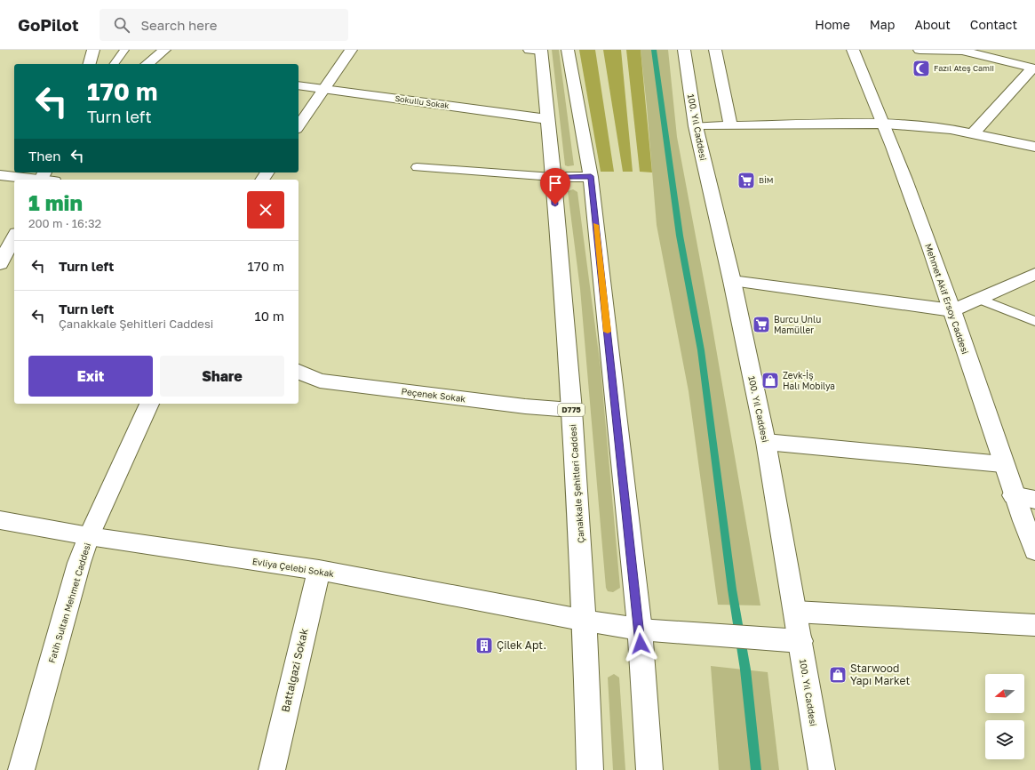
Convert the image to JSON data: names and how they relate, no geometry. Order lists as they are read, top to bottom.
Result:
{
  "streets": {
    "street": [
      "Sokullu Sokak",
      "100. Yıl Caddesi",
      "Mehmet Akif Ersoy Caddesi",
      "Peçenek Sokak",
      "D775",
      "Çanakkale Şehitleri Caddesi",
      "Evliya Çelebi Sokak",
      "Fatih Sultan Mehmet Caddesi",
      "Battalgazi Sokak"
    ]
  },
  "crossings": [
    ["Sokullu Sokak", "Çanakkale Şehitleri Caddesi"],
    ["100. Yıl Caddesi", "Evliya Çelebi Sokak"],
    ["Peçenek Sokak", "Çanakkale Şehitleri Caddesi"],
    ["Çanakkale Şehitleri Caddesi", "Evliya Çelebi Sokak"],
    ["Evliya Çelebi Sokak", "Fatih Sultan Mehmet Caddesi"],
    ["Evliya Çelebi Sokak", "Battalgazi Sokak"]
  ],
  "places": {
    "mosque": ["Fazıl Ateş Camii"],
    "supermarket": ["BİM", "Burcu Unlu Mamüller"],
    "shop": ["Zevk-İş Halı Mobilya", "Starwood Yapı Market"],
    "building": ["Çilek Apt."]
  },
  "north": "left",
  "page": {
    "header": "GoPilot",
    "search": "Search here",
    "nav": [
      "Home",
      "Map",
      "About",
      "Contact"
    ],
    "turn": ["170 m", "Turn left"],
    "then": "Then",
    "heading": ["1 min", "200 m · 16:32"],
    "list": [
      {
        "name": "Turn left",
        "value": "170 m"
      },
      {
        "name": "Turn left",
        "note": "Çanakkale Şehitleri Caddesi",
        "value": "10 m"
      }
    ],
    "buttons": ["Exit", "Share"]
  }
}
